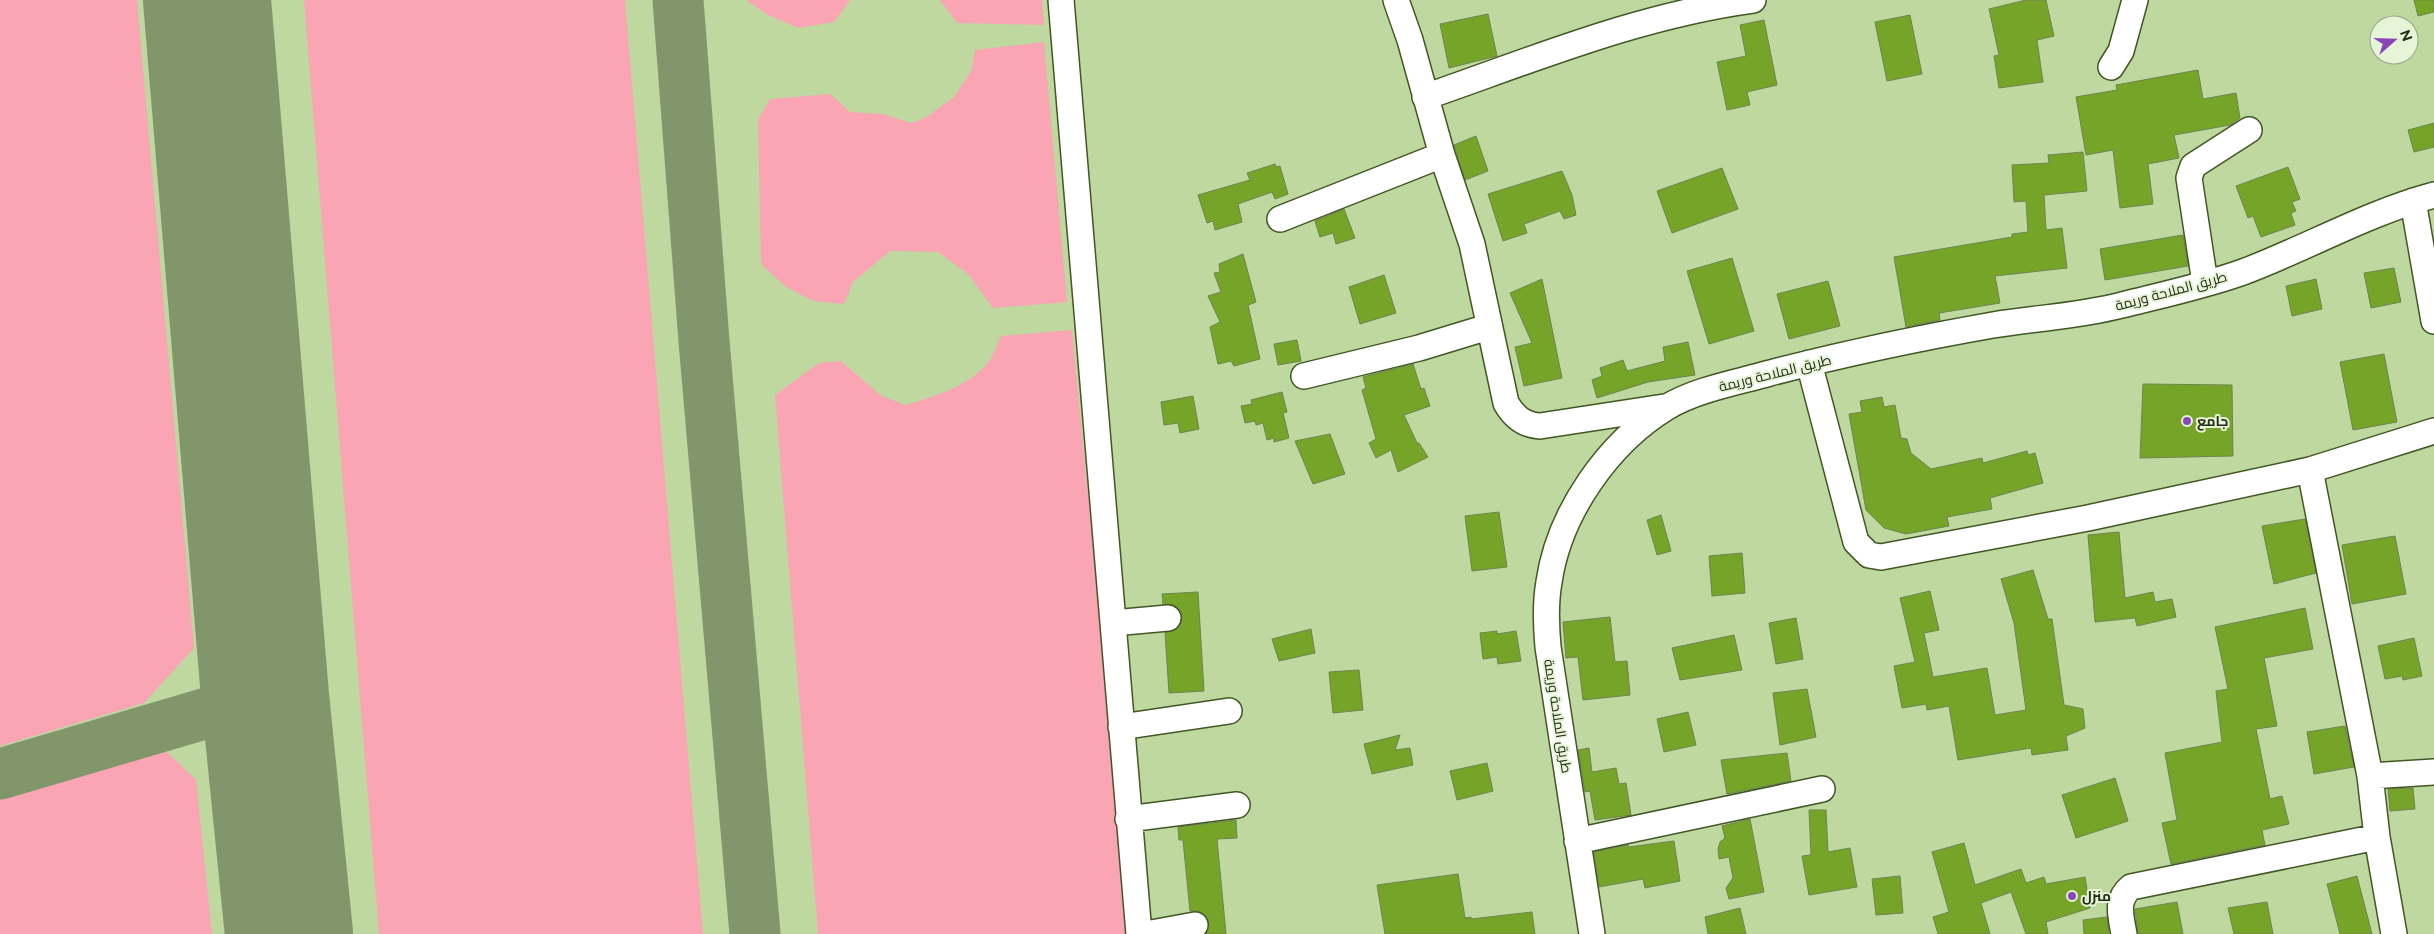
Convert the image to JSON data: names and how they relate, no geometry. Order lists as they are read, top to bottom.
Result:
{
  "streets": {
    "street": ["طريق الملاحة وريمة"]
  },
  "places": ["جامع", "منزل"],
  "north": "right"
}
